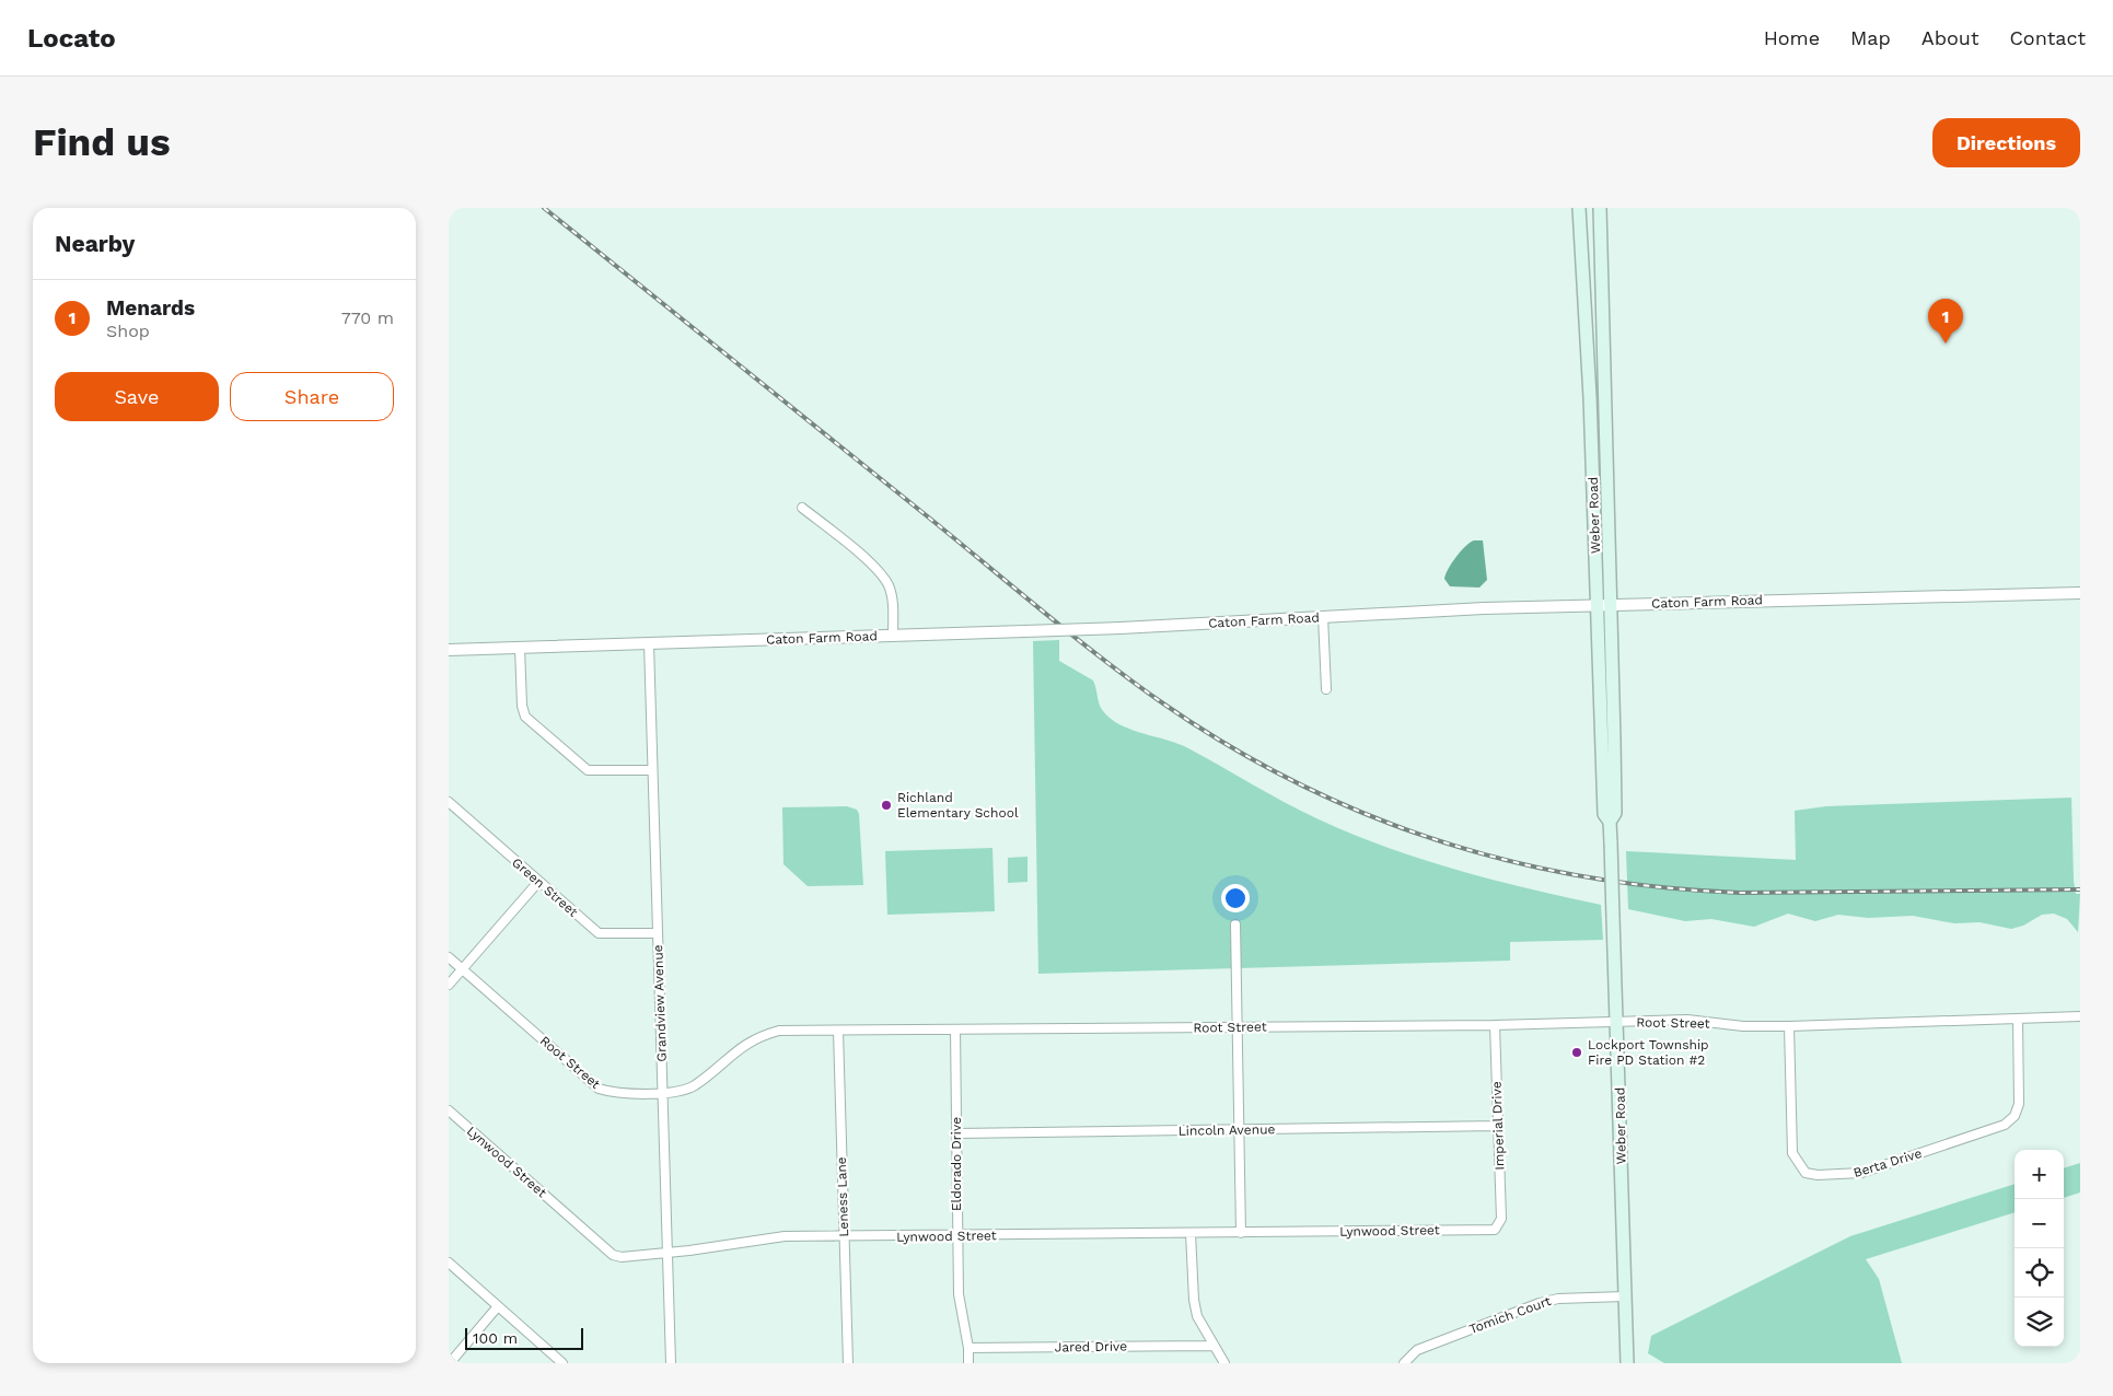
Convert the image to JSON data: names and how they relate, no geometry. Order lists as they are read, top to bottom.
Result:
{
  "streets": {
    "main road": ["Weber Road"],
    "street": [
      "Caton Farm Road",
      "Green Street",
      "Grandview Avenue",
      "Root Street",
      "Imperial Drive",
      "Lincoln Avenue",
      "Lynwood Street",
      "Berta Drive",
      "Eldorado Drive",
      "Leness Lane",
      "Tomich Court",
      "Jared Drive"
    ]
  },
  "crossings": [
    ["Weber Road", "Caton Farm Road"],
    ["Weber Road", "Root Street"],
    ["Weber Road", "Tomich Court"],
    ["Caton Farm Road", "Grandview Avenue"],
    ["Green Street", "Grandview Avenue"],
    ["Grandview Avenue", "Root Street"],
    ["Grandview Avenue", "Lynwood Street"],
    ["Root Street", "Imperial Drive"],
    ["Root Street", "Berta Drive"],
    ["Root Street", "Eldorado Drive"],
    ["Root Street", "Leness Lane"],
    ["Imperial Drive", "Lincoln Avenue"],
    ["Imperial Drive", "Lynwood Street"],
    ["Lincoln Avenue", "Eldorado Drive"],
    ["Lynwood Street", "Eldorado Drive"],
    ["Lynwood Street", "Leness Lane"],
    ["Eldorado Drive", "Jared Drive"]
  ],
  "places": ["Richland Elementary School", "Lockport Township Fire PD Station #2"],
  "scale_bar": "100 m",
  "page": {
    "header": "Locato",
    "nav": [
      "Home",
      "Map",
      "About",
      "Contact"
    ],
    "buttons": [
      "Directions",
      ["Save", "Share"]
    ],
    "title": "Find us",
    "heading": "Nearby",
    "list": [
      {
        "mark": "1",
        "name": "Menards",
        "note": "Shop",
        "value": "770 m"
      }
    ],
    "pins": "1",
    "map_buttons": ["+", "−"],
    "scale": "100 m"
  }
}
